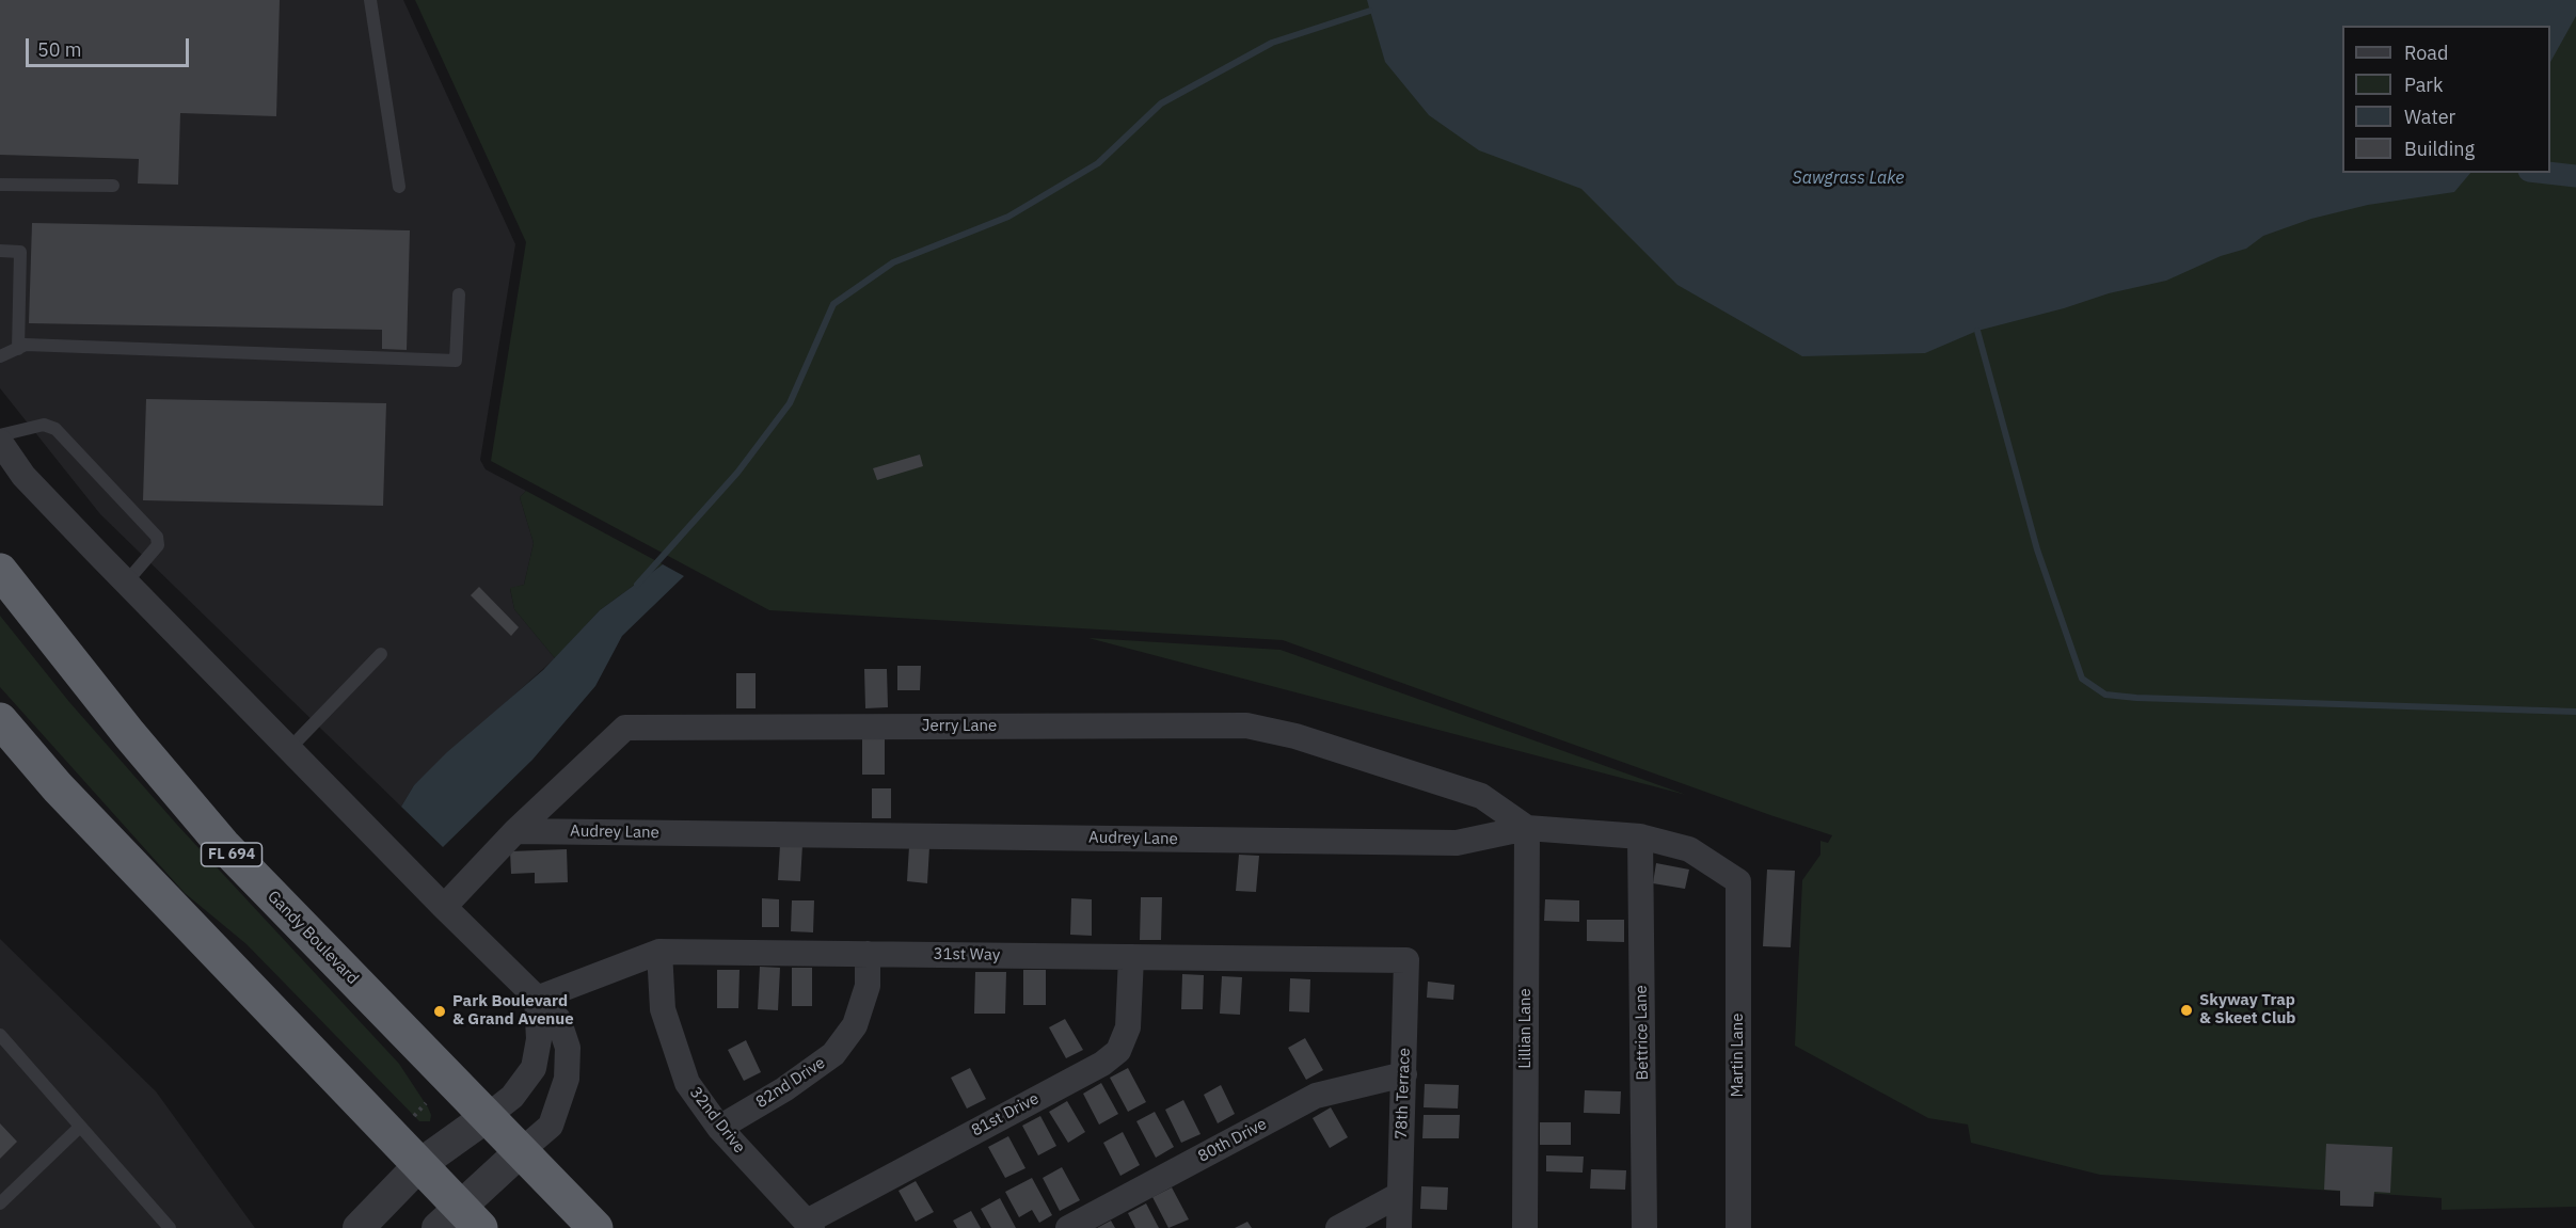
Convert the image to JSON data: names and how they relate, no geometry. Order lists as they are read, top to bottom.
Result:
{
  "streets": {
    "highway": ["FL 694", "Gandy Boulevard"],
    "street": [
      "Jerry Lane",
      "Audrey Lane",
      "31st Way",
      "Lillian Lane",
      "Bettrice Lane",
      "Martin Lane",
      "82nd Drive",
      "78th Terrace",
      "81st Drive",
      "32nd Drive",
      "80th Drive"
    ]
  },
  "crossings": [
    ["Jerry Lane", "Audrey Lane"],
    ["Jerry Lane", "Lillian Lane"],
    ["Audrey Lane", "Lillian Lane"],
    ["Audrey Lane", "Bettrice Lane"],
    ["Audrey Lane", "Martin Lane"],
    ["31st Way", "82nd Drive"],
    ["31st Way", "78th Terrace"],
    ["31st Way", "81st Drive"],
    ["31st Way", "32nd Drive"],
    ["82nd Drive", "32nd Drive"],
    ["78th Terrace", "80th Drive"],
    ["81st Drive", "32nd Drive"]
  ],
  "water": ["Sawgrass Lake"],
  "places": ["Skyway Trap & Skeet Club", "Park Boulevard & Grand Avenue"],
  "legend": [
    "Road",
    "Park",
    "Water",
    "Building"
  ],
  "scale_bar": "50 m"
}
